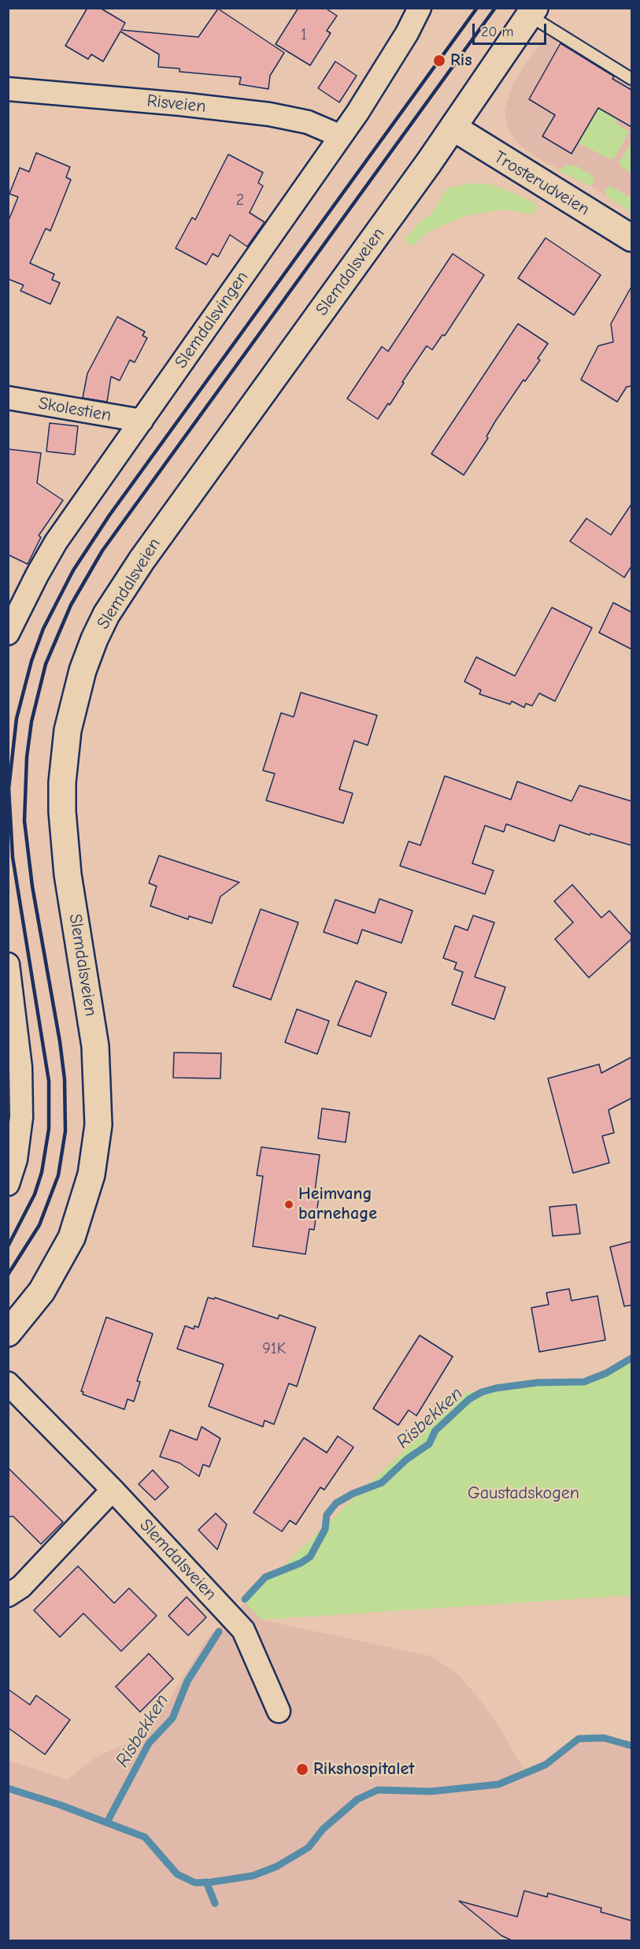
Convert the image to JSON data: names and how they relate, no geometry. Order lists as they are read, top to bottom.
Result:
{
  "streets": {
    "main road": ["Trosterudveien", "Slemdalsveien"],
    "street": ["Risveien", "Slemdalsvingen", "Skolestien"]
  },
  "crossings": [
    ["Risveien", "Slemdalsvingen"],
    ["Trosterudveien", "Slemdalsveien"],
    ["Slemdalsvingen", "Skolestien"]
  ],
  "water": ["Risbekken"],
  "parks": ["Gaustadskogen"],
  "places": ["Ris", "Heimvang barnehage", "Rikshospitalet"],
  "house_numbers": ["1", "2", "91K"],
  "scale_bar": "20 m"
}
